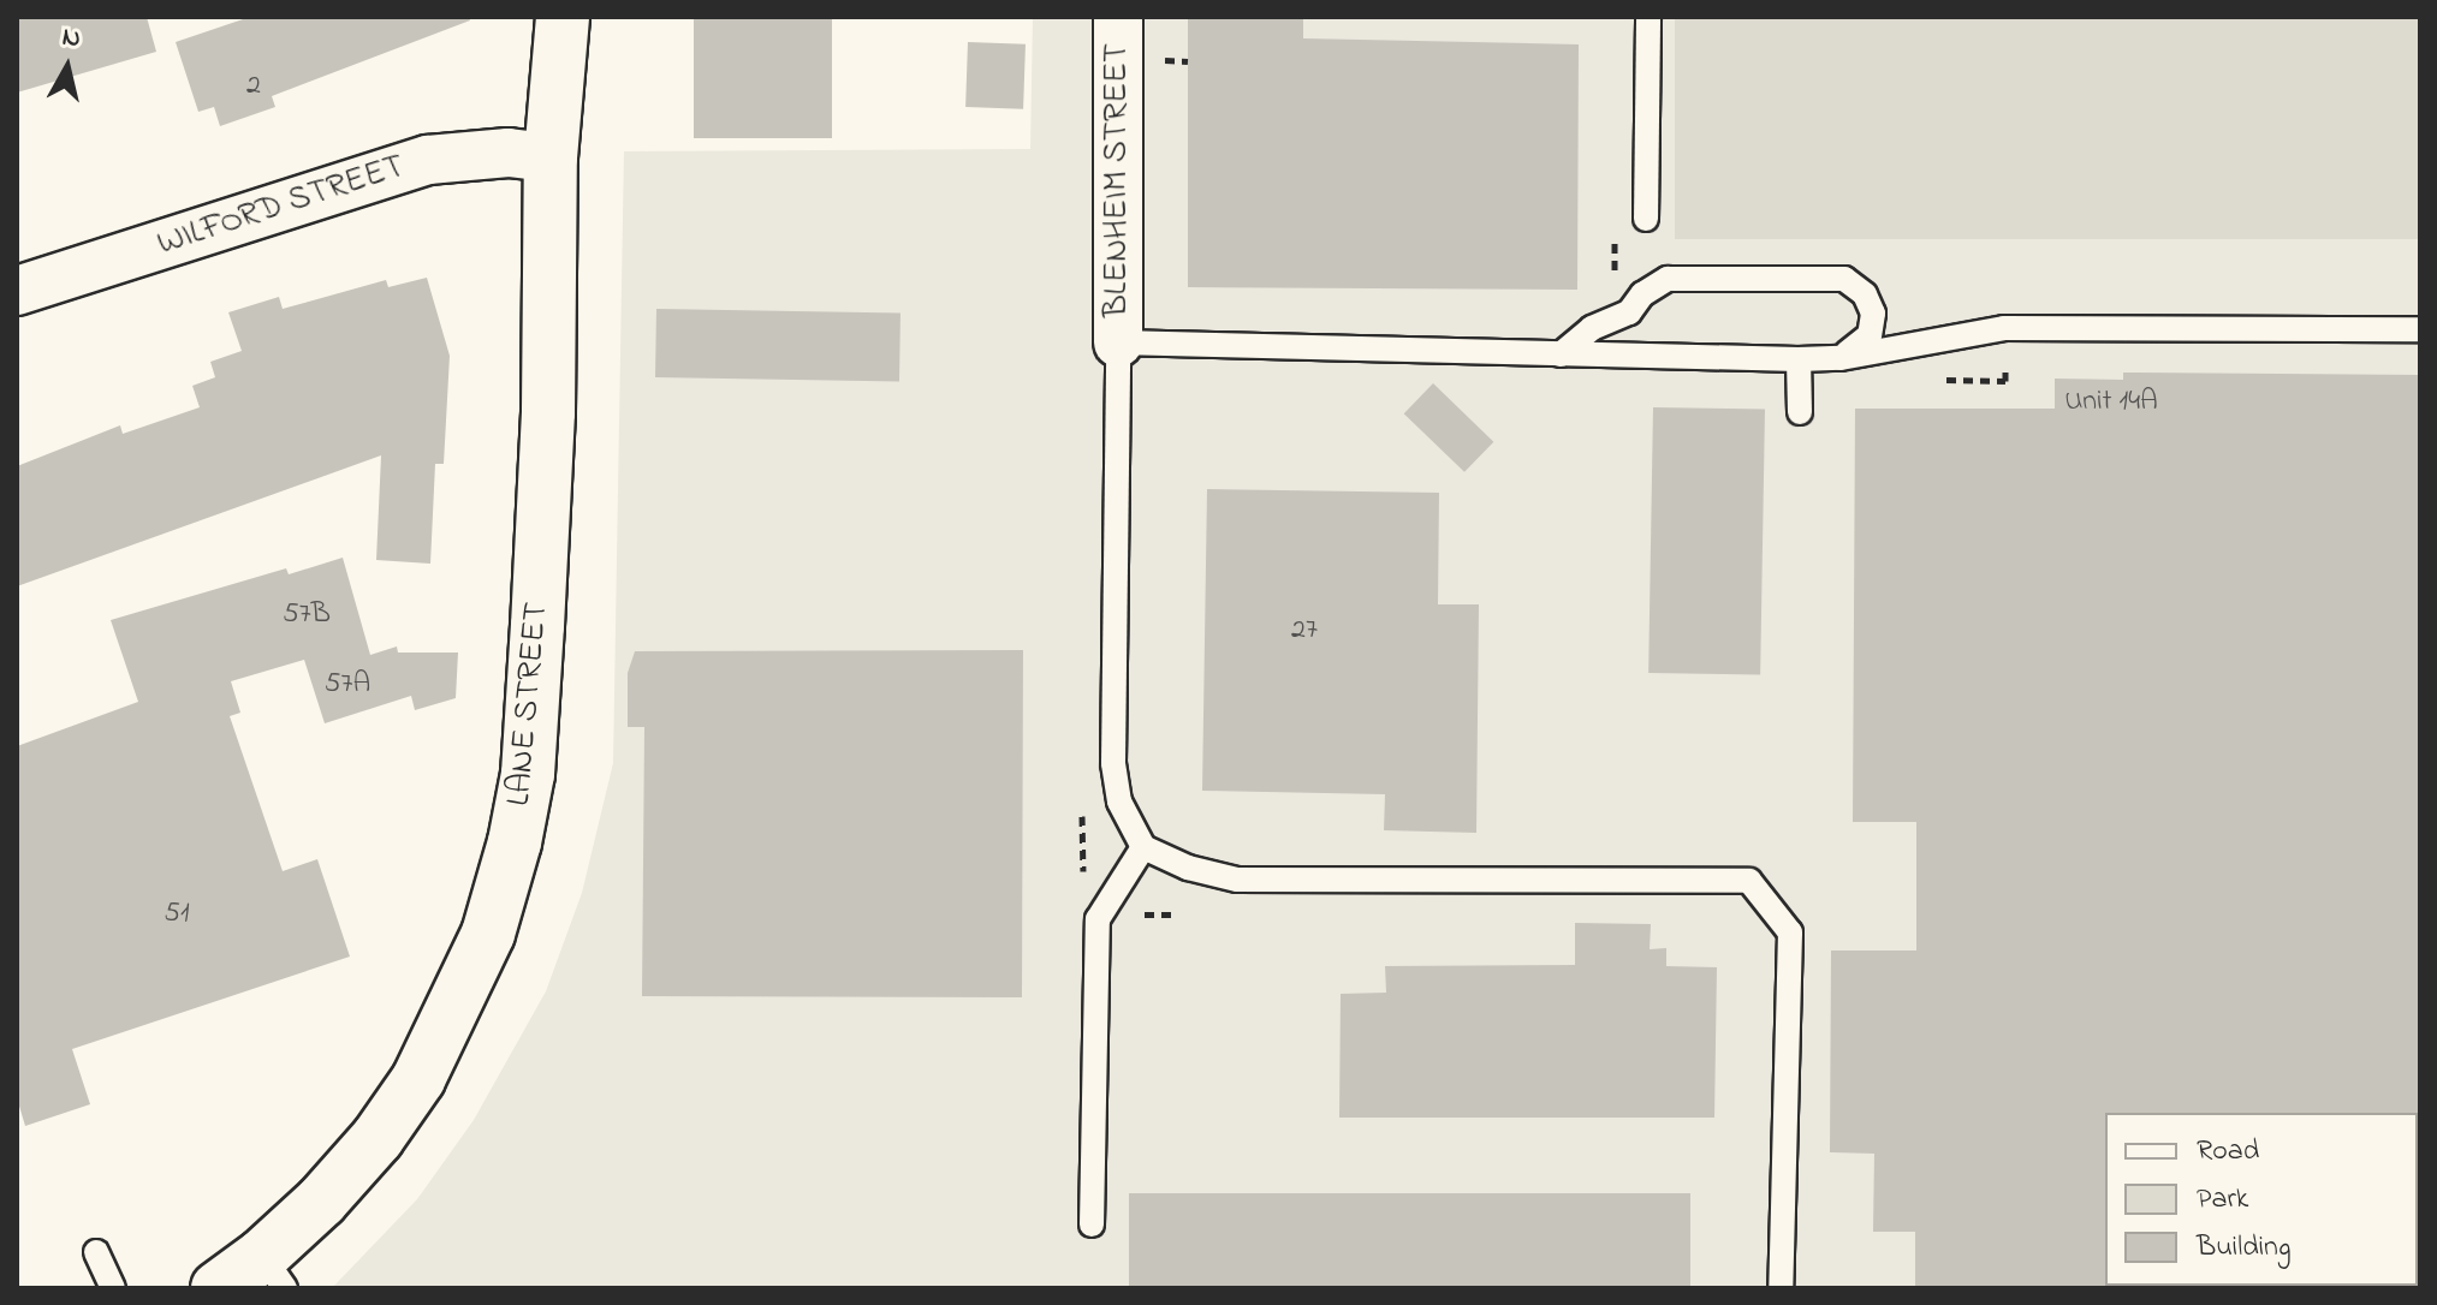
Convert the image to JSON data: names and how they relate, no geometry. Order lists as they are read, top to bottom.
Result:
{
  "streets": {
    "street": ["BLENHEIM STREET", "WILFORD STREET", "LANE STREET"]
  },
  "crossings": [
    ["WILFORD STREET", "LANE STREET"]
  ],
  "house_numbers": [
    "2",
    "Unit 14A",
    "57B",
    "27",
    "57A",
    "51"
  ],
  "legend": ["Road", "Park", "Building"],
  "north": "top"
}
